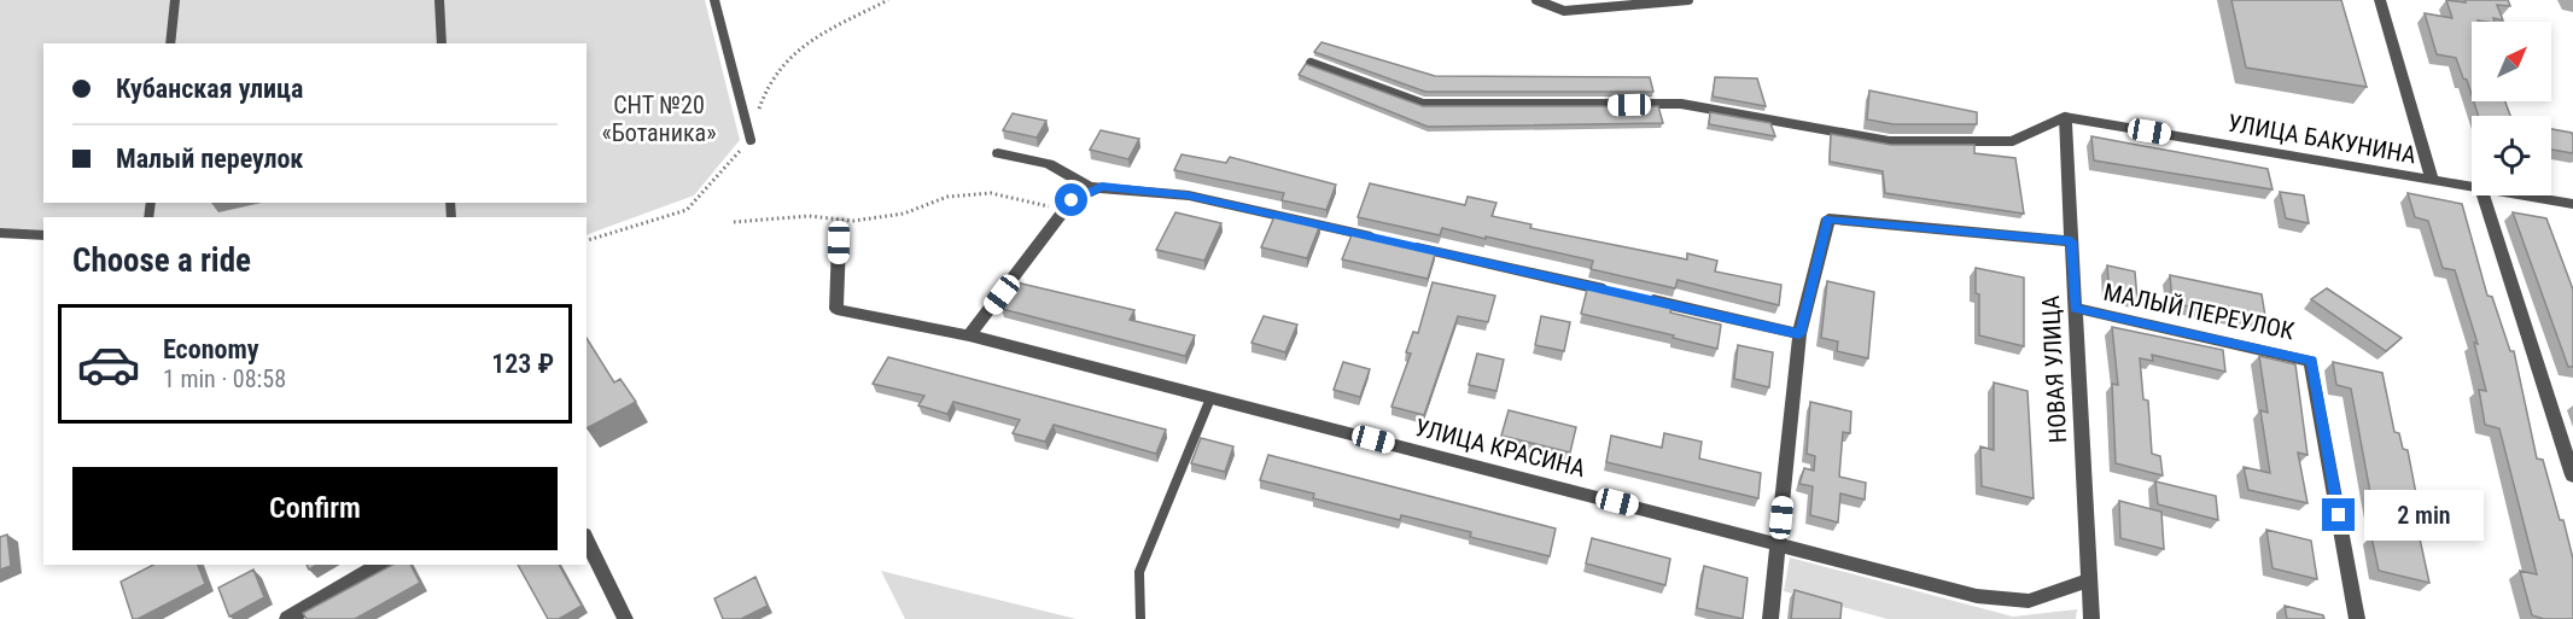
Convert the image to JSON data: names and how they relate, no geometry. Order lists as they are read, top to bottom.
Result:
{
  "streets": {
    "street": [
      "УЛИЦА БАКУНИНА",
      "МАЛЫЙ ПЕРЕУЛОК",
      "НОВАЯ УЛИЦА",
      "УЛИЦА КРАСИНА"
    ]
  },
  "crossings": [
    ["УЛИЦА БАКУНИНА", "НОВАЯ УЛИЦА"],
    ["МАЛЫЙ ПЕРЕУЛОК", "НОВАЯ УЛИЦА"],
    ["НОВАЯ УЛИЦА", "УЛИЦА КРАСИНА"]
  ],
  "parks": ["СНТ №20 «Ботаника»"],
  "north": "top right",
  "page": {
    "banner": ["Кубанская улица", "Малый переулок"],
    "heading": "Choose a ride",
    "list": [
      {
        "name": "Economy",
        "note": "1 min · 08:58",
        "value": "123 ₽"
      }
    ],
    "buttons": "Confirm",
    "bubble": "2 min"
  }
}
